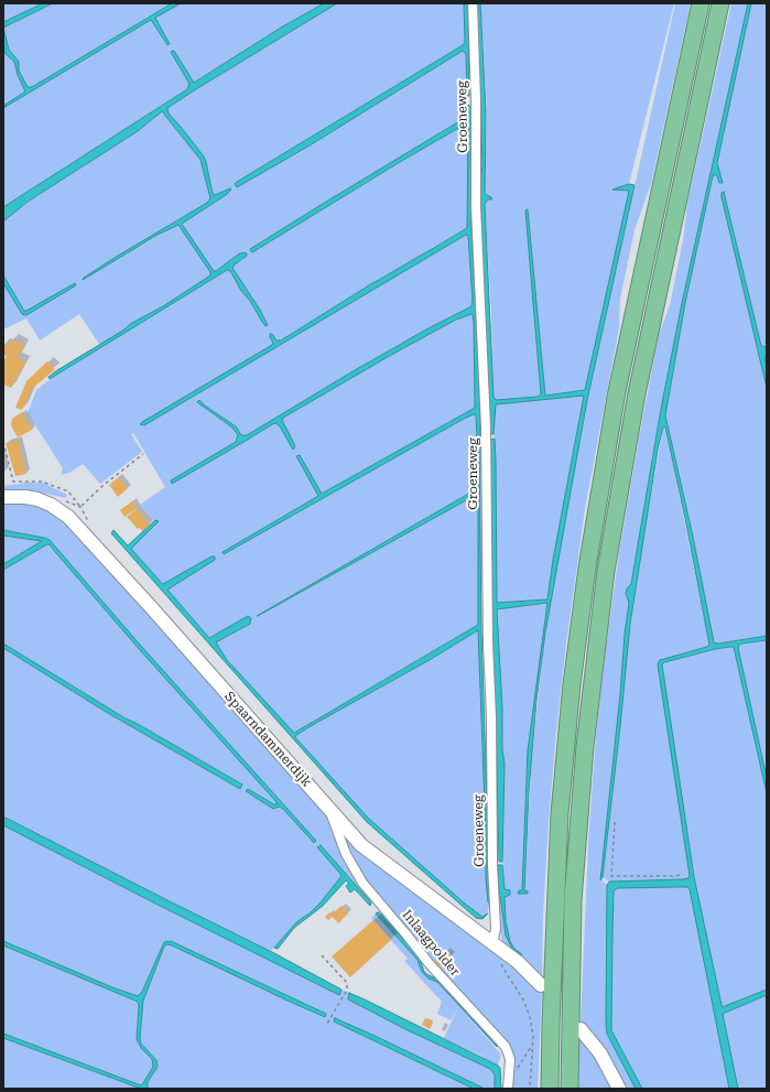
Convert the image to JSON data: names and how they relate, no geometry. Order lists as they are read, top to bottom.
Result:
{
  "streets": {
    "street": ["Groeneweg", "Spaarndammerdijk", "Inlaagpolder"]
  },
  "crossings": [
    ["Groeneweg", "Spaarndammerdijk"],
    ["Spaarndammerdijk", "Inlaagpolder"]
  ]
}
